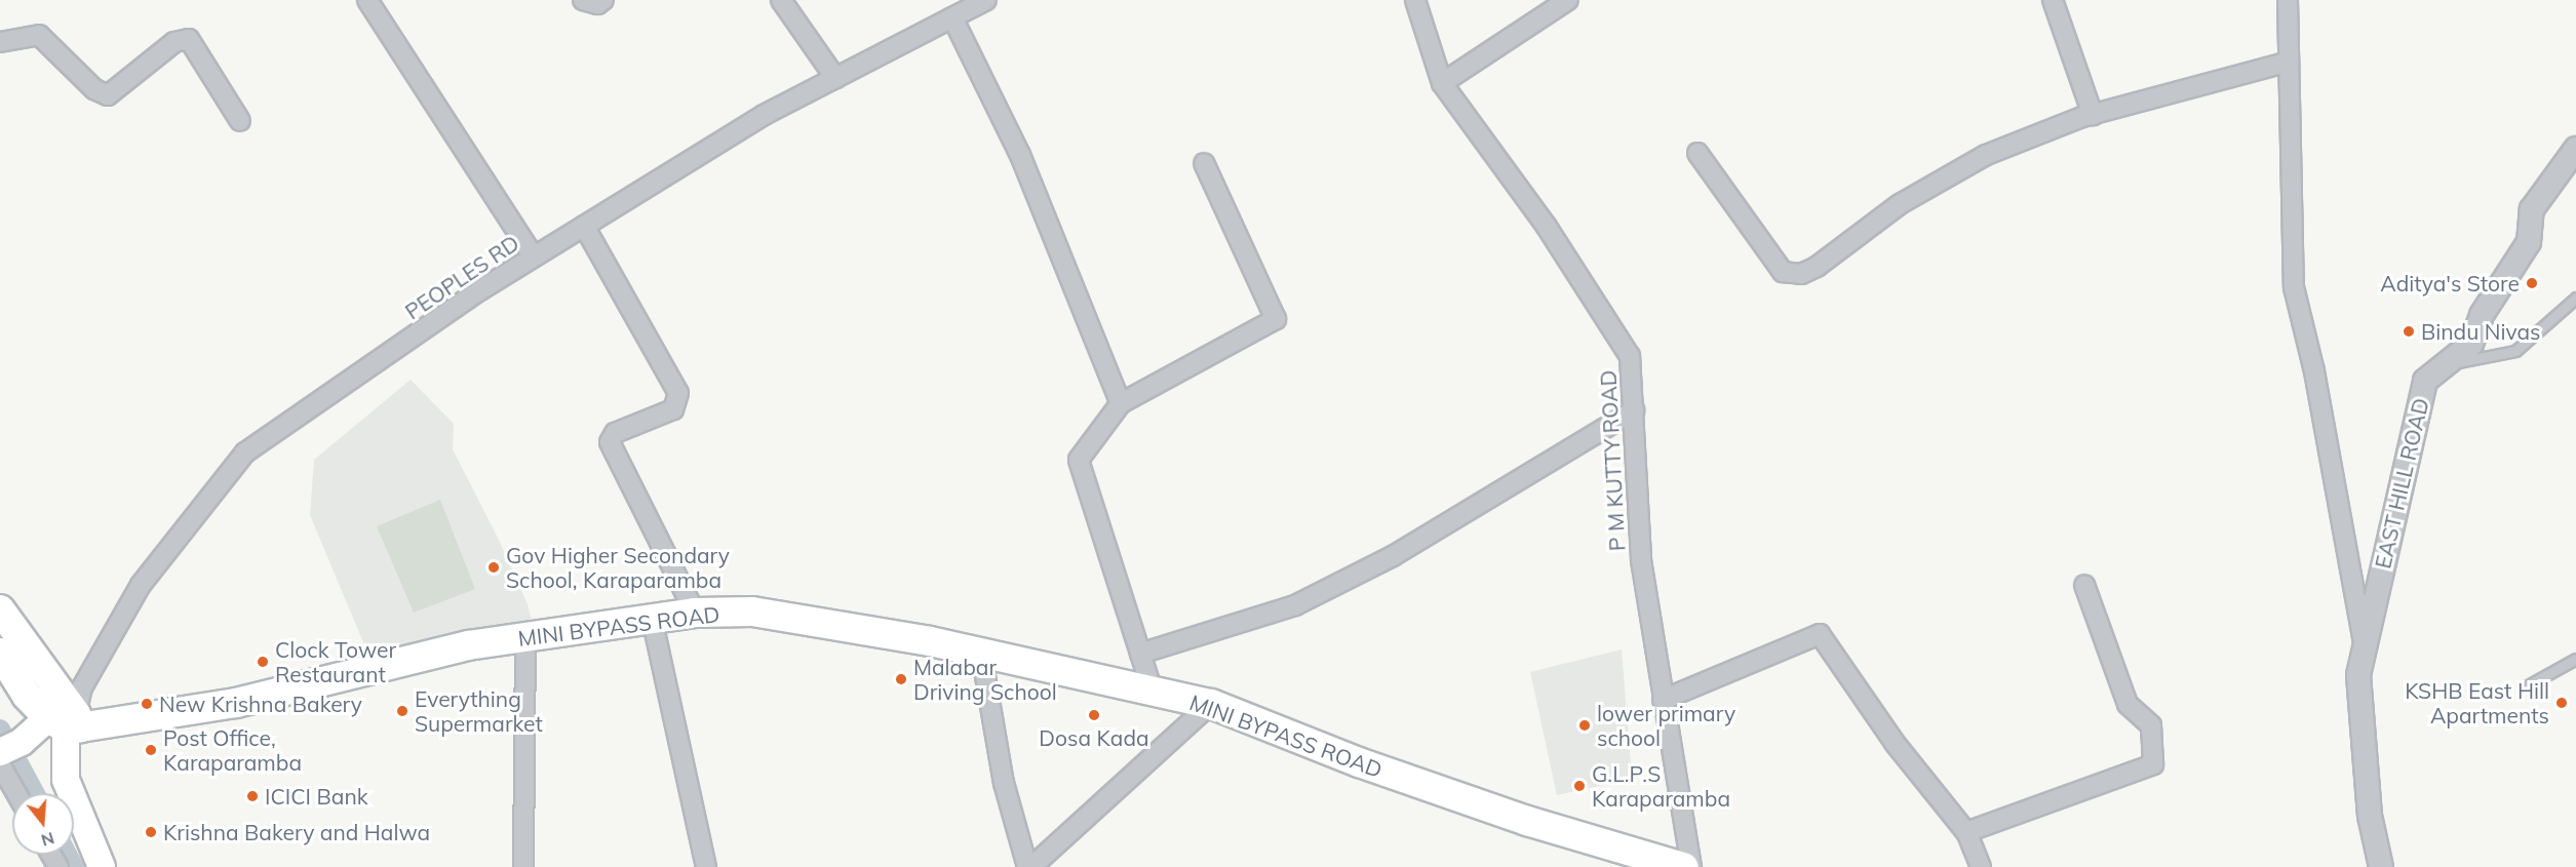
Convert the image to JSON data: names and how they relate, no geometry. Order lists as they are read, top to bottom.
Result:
{
  "streets": {
    "main road": ["MINI BYPASS ROAD"],
    "street": ["PEOPLES RD", "P M KUTTY ROAD", "EAST HILL ROAD"]
  },
  "crossings": [
    ["PEOPLES RD", "MINI BYPASS ROAD"]
  ],
  "places": [
    "Aditya's Store",
    "Bindu Nivas",
    "Gov Higher Secondary School, Karaparamba",
    "Clock Tower Restaurant",
    "Malabar Driving School",
    "KSHB East Hill Apartments",
    "New Krishna Bakery",
    "Everything Supermarket",
    "Dosa Kada",
    "lower primary school",
    "Post Office, Karaparamba",
    "G.L.P.S Karaparamba",
    "ICICI Bank",
    "Krishna Bakery and Halwa"
  ],
  "north": "bottom"
}
